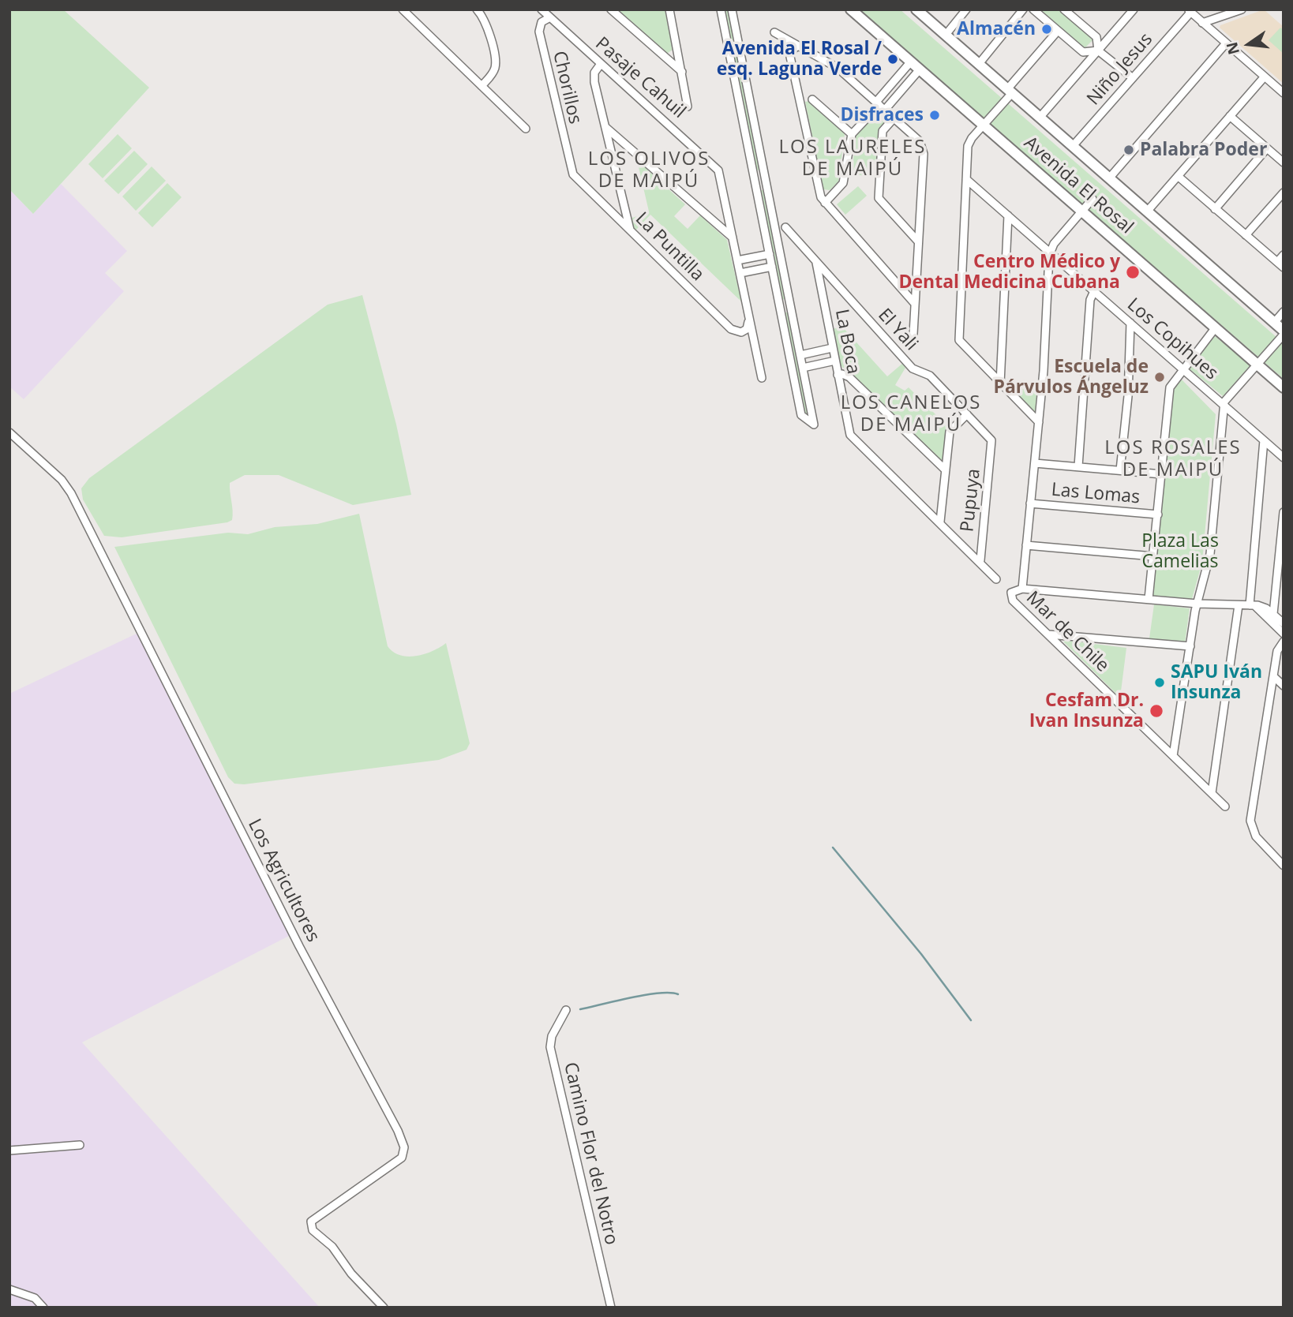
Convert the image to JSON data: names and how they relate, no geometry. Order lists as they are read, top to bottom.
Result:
{
  "streets": {
    "street": [
      "Niño Jesus",
      "Pasaje Cahuil",
      "Chorillos",
      "Avenida El Rosal",
      "La Puntilla",
      "El Yali",
      "Los Copihues",
      "La Boca",
      "Las Lomas",
      "Pupuya",
      "Mar de Chile",
      "Los Agricultores",
      "Camino Flor del Notro"
    ]
  },
  "crossings": [
    ["Niño Jesus", "Avenida El Rosal"],
    ["Pasaje Cahuil", "Chorillos"],
    ["Chorillos", "La Puntilla"],
    ["El Yali", "La Boca"],
    ["El Yali", "Pupuya"],
    ["La Boca", "Pupuya"]
  ],
  "districts": [
    "LOS LAURELES DE MAIPÚ",
    "LOS OLIVOS DE MAIPÚ",
    "LOS CANELOS DE MAIPÚ",
    "LOS ROSALES DE MAIPÚ"
  ],
  "parks": ["Plaza Las Camelias"],
  "places": [
    "Almacén",
    "Avenida El Rosal / esq. Laguna Verde",
    "Disfraces",
    "Palabra Poder",
    "Centro Médico y Dental Medicina Cubana",
    "Escuela de Párvulos Ángeluz",
    "SAPU Iván Insunza",
    "Cesfam Dr. Ivan Insunza"
  ],
  "north": "left"
}
